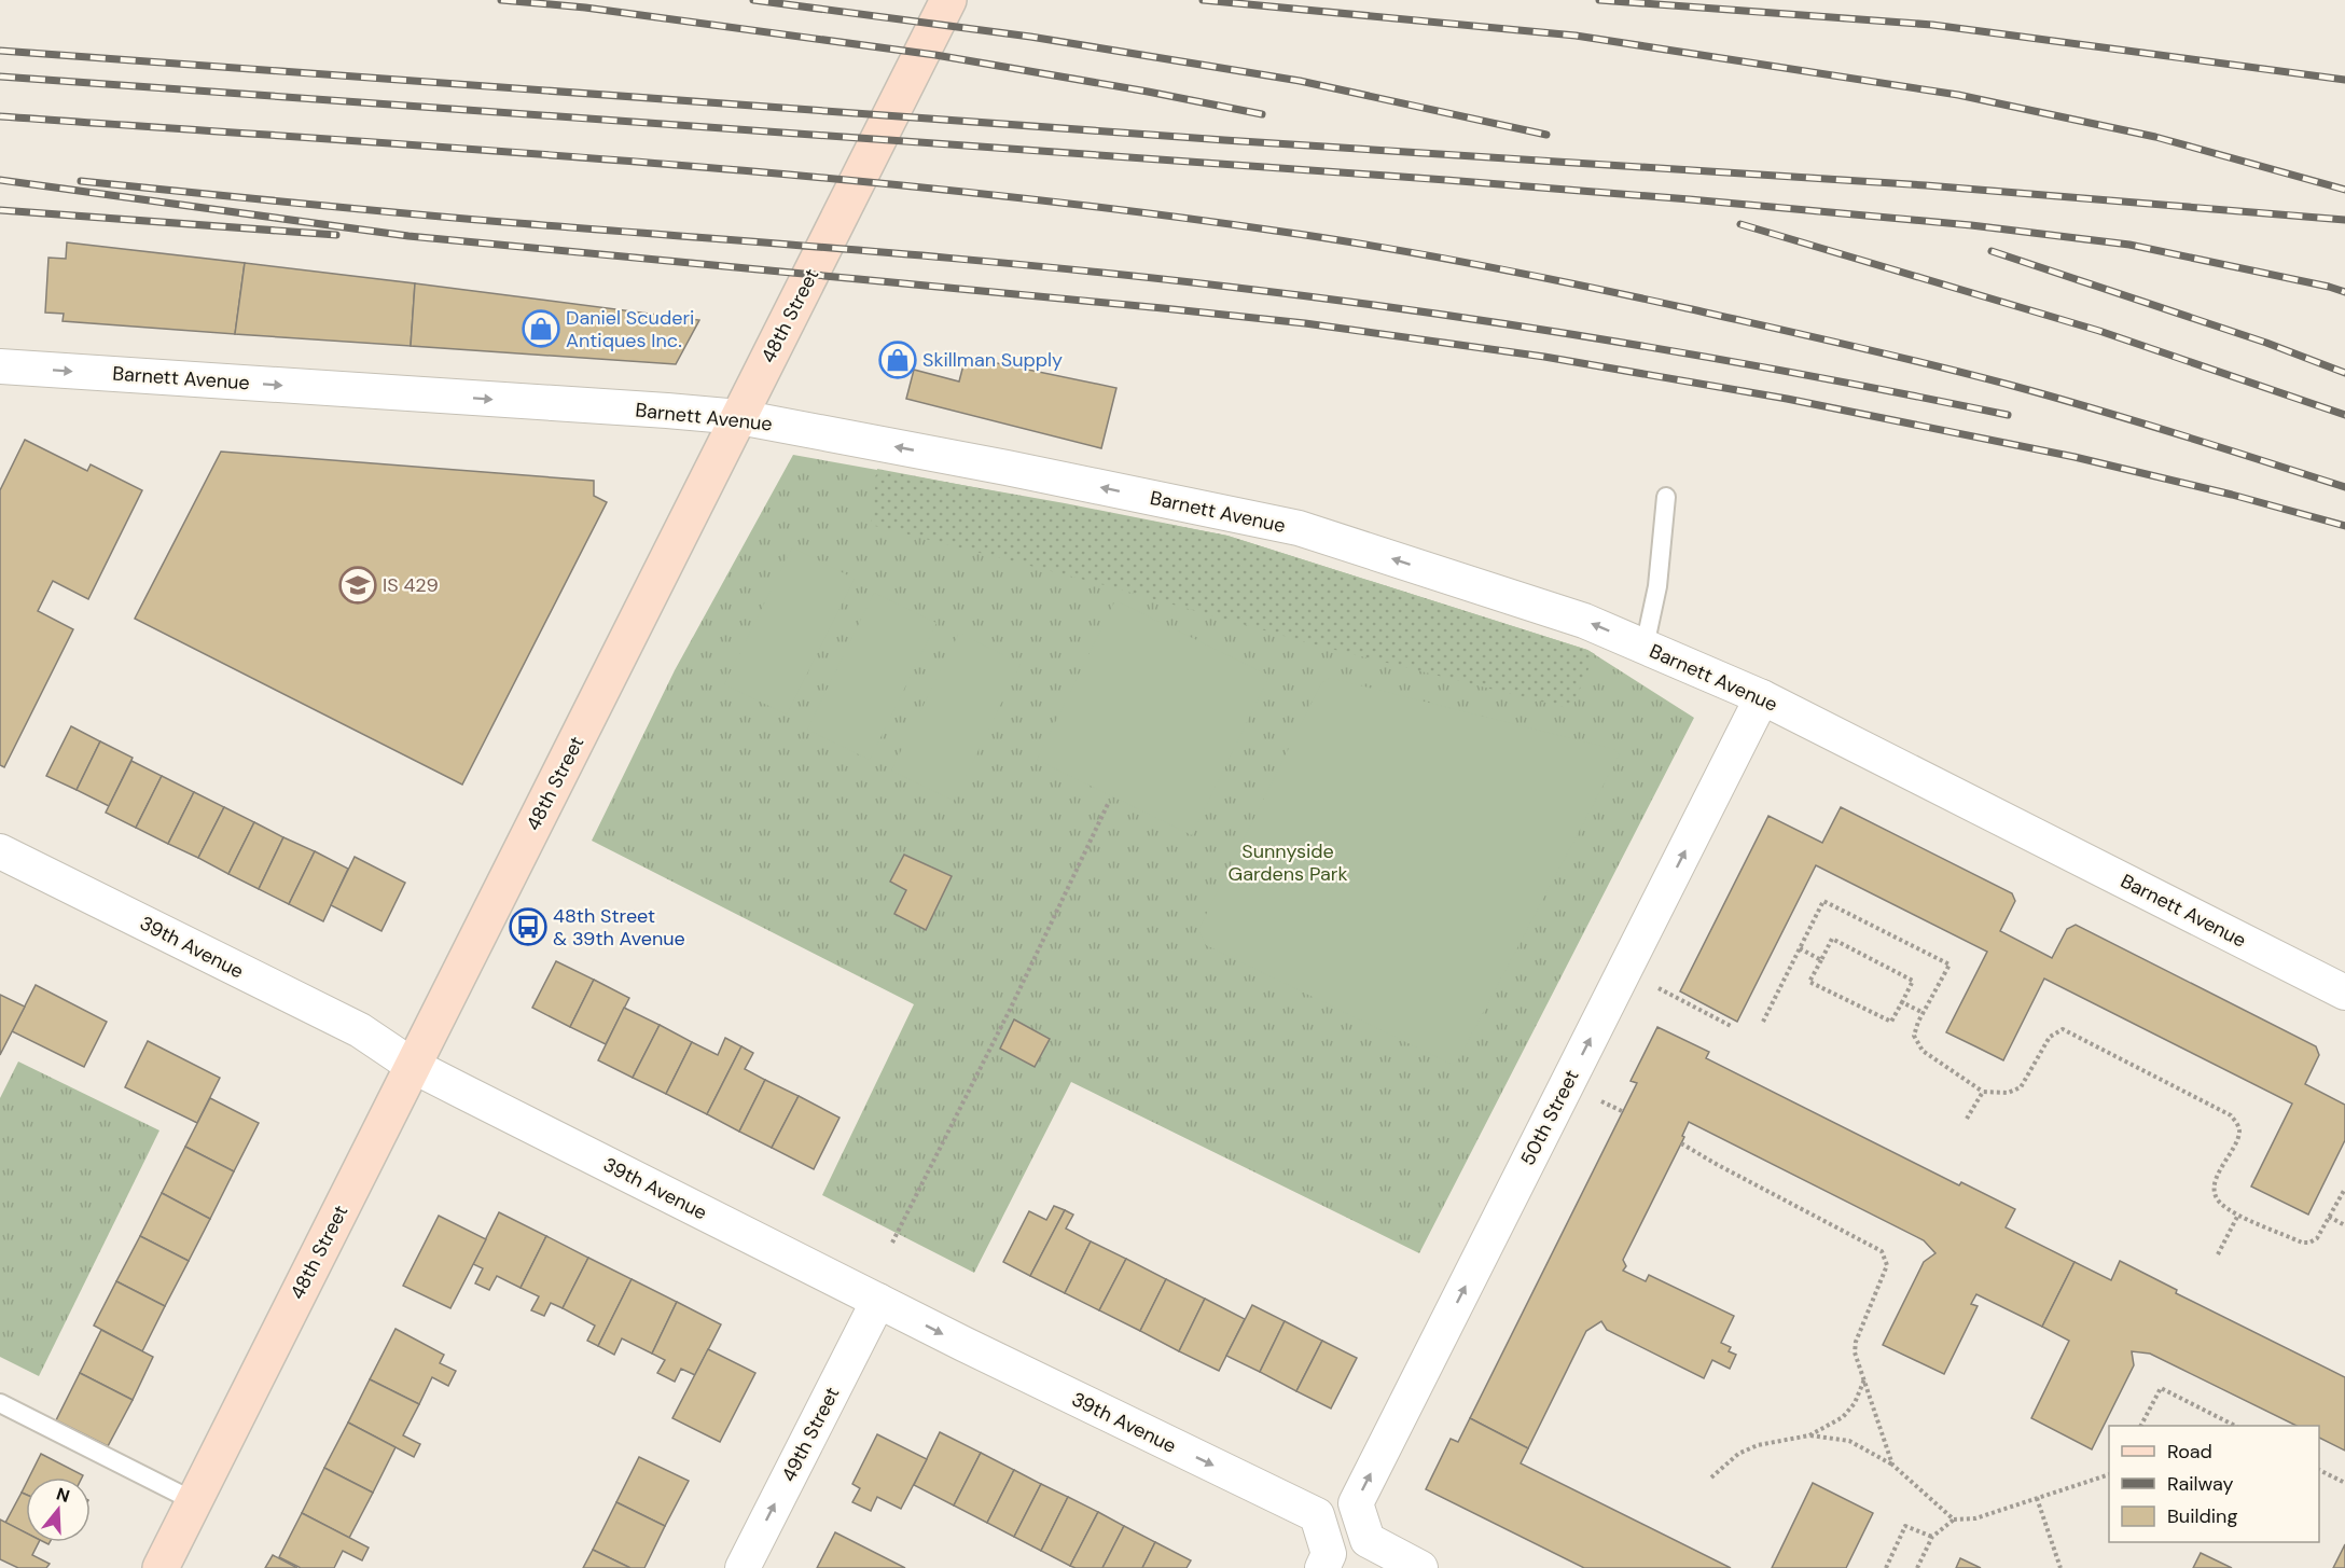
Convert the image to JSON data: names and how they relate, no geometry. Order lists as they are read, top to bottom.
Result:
{
  "streets": {
    "street": [
      "48th Street",
      "Barnett Avenue",
      "39th Avenue",
      "50th Street",
      "49th Street"
    ]
  },
  "crossings": [
    ["48th Street", "Barnett Avenue"],
    ["48th Street", "39th Avenue"],
    ["Barnett Avenue", "50th Street"],
    ["39th Avenue", "49th Street"]
  ],
  "one_way": ["50th Street", "49th Street"],
  "parks": ["Sunnyside Gardens Park"],
  "places": {
    "shop": ["Daniel Scuderi Antiques Inc.", "Skillman Supply"],
    "school or university": ["IS 429"],
    "bus stop": ["48th Street & 39th Avenue"]
  },
  "legend": ["Road", "Railway", "Building"],
  "north": "top"
}
